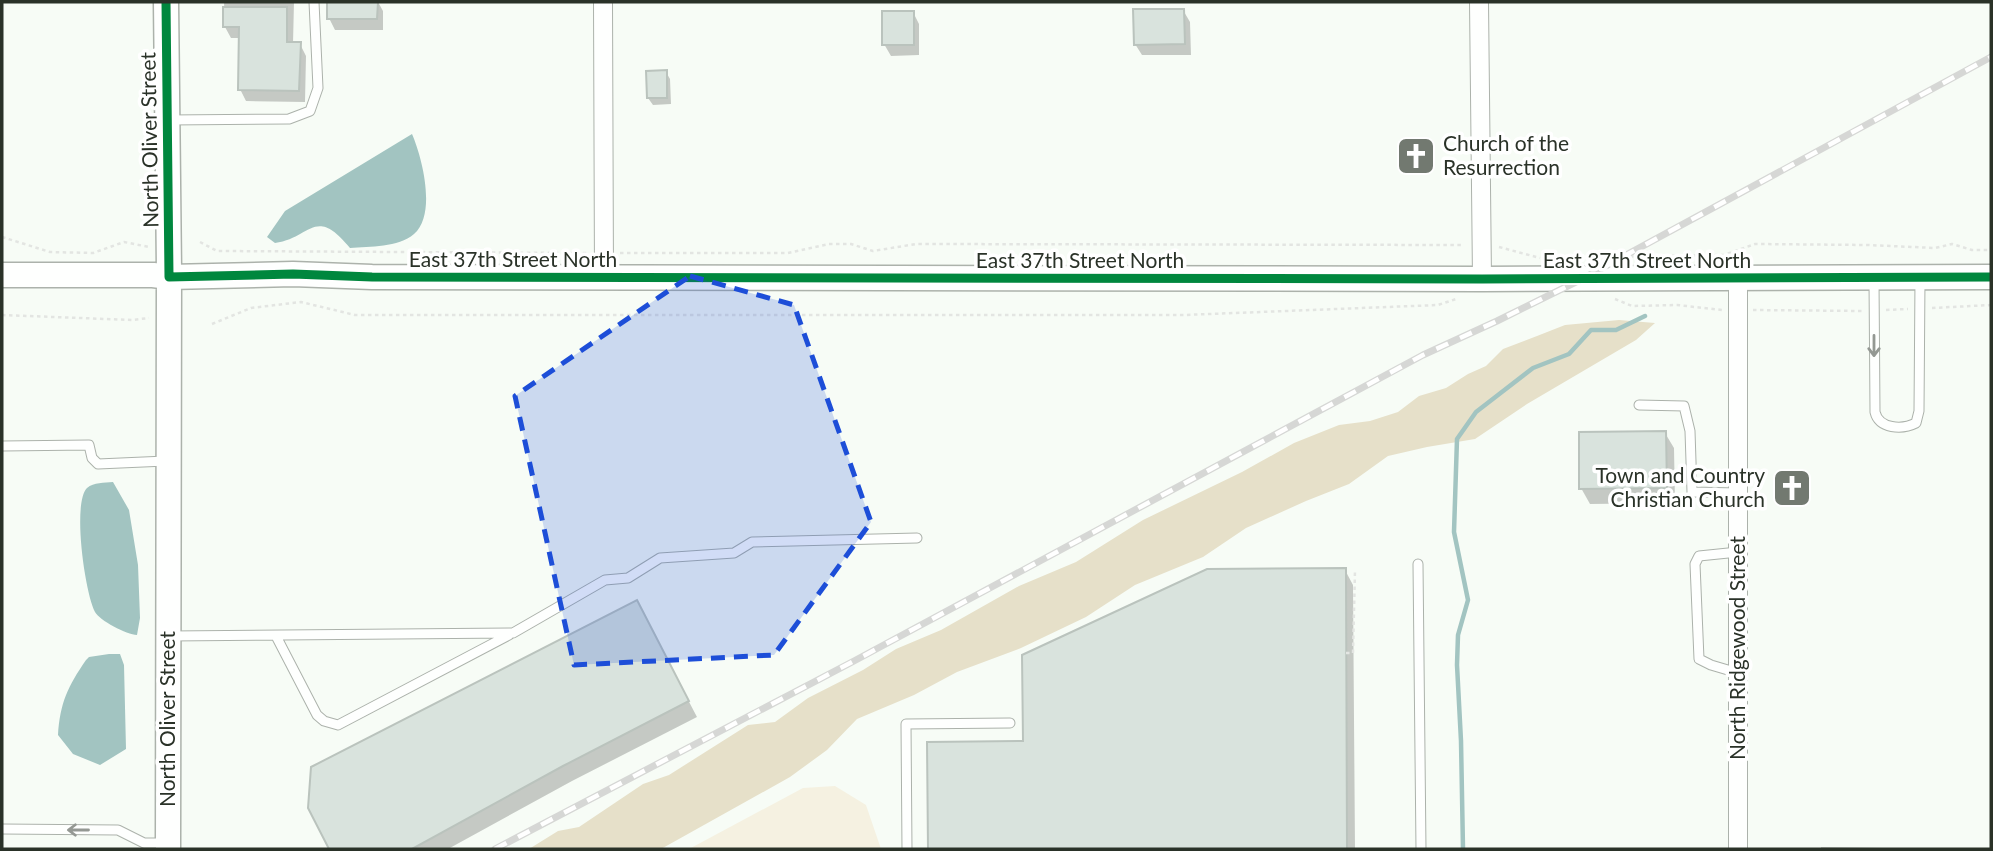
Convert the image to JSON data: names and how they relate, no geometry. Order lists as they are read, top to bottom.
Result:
{
  "streets": {
    "main road": ["North Oliver Street", "East 37th Street North"],
    "street": ["North Ridgewood Street"]
  },
  "crossings": [
    ["North Oliver Street", "East 37th Street North"],
    ["East 37th Street North", "North Ridgewood Street"]
  ],
  "places": {
    "church": ["Church of the Resurrection", "Town and Country Christian Church"]
  }
}
